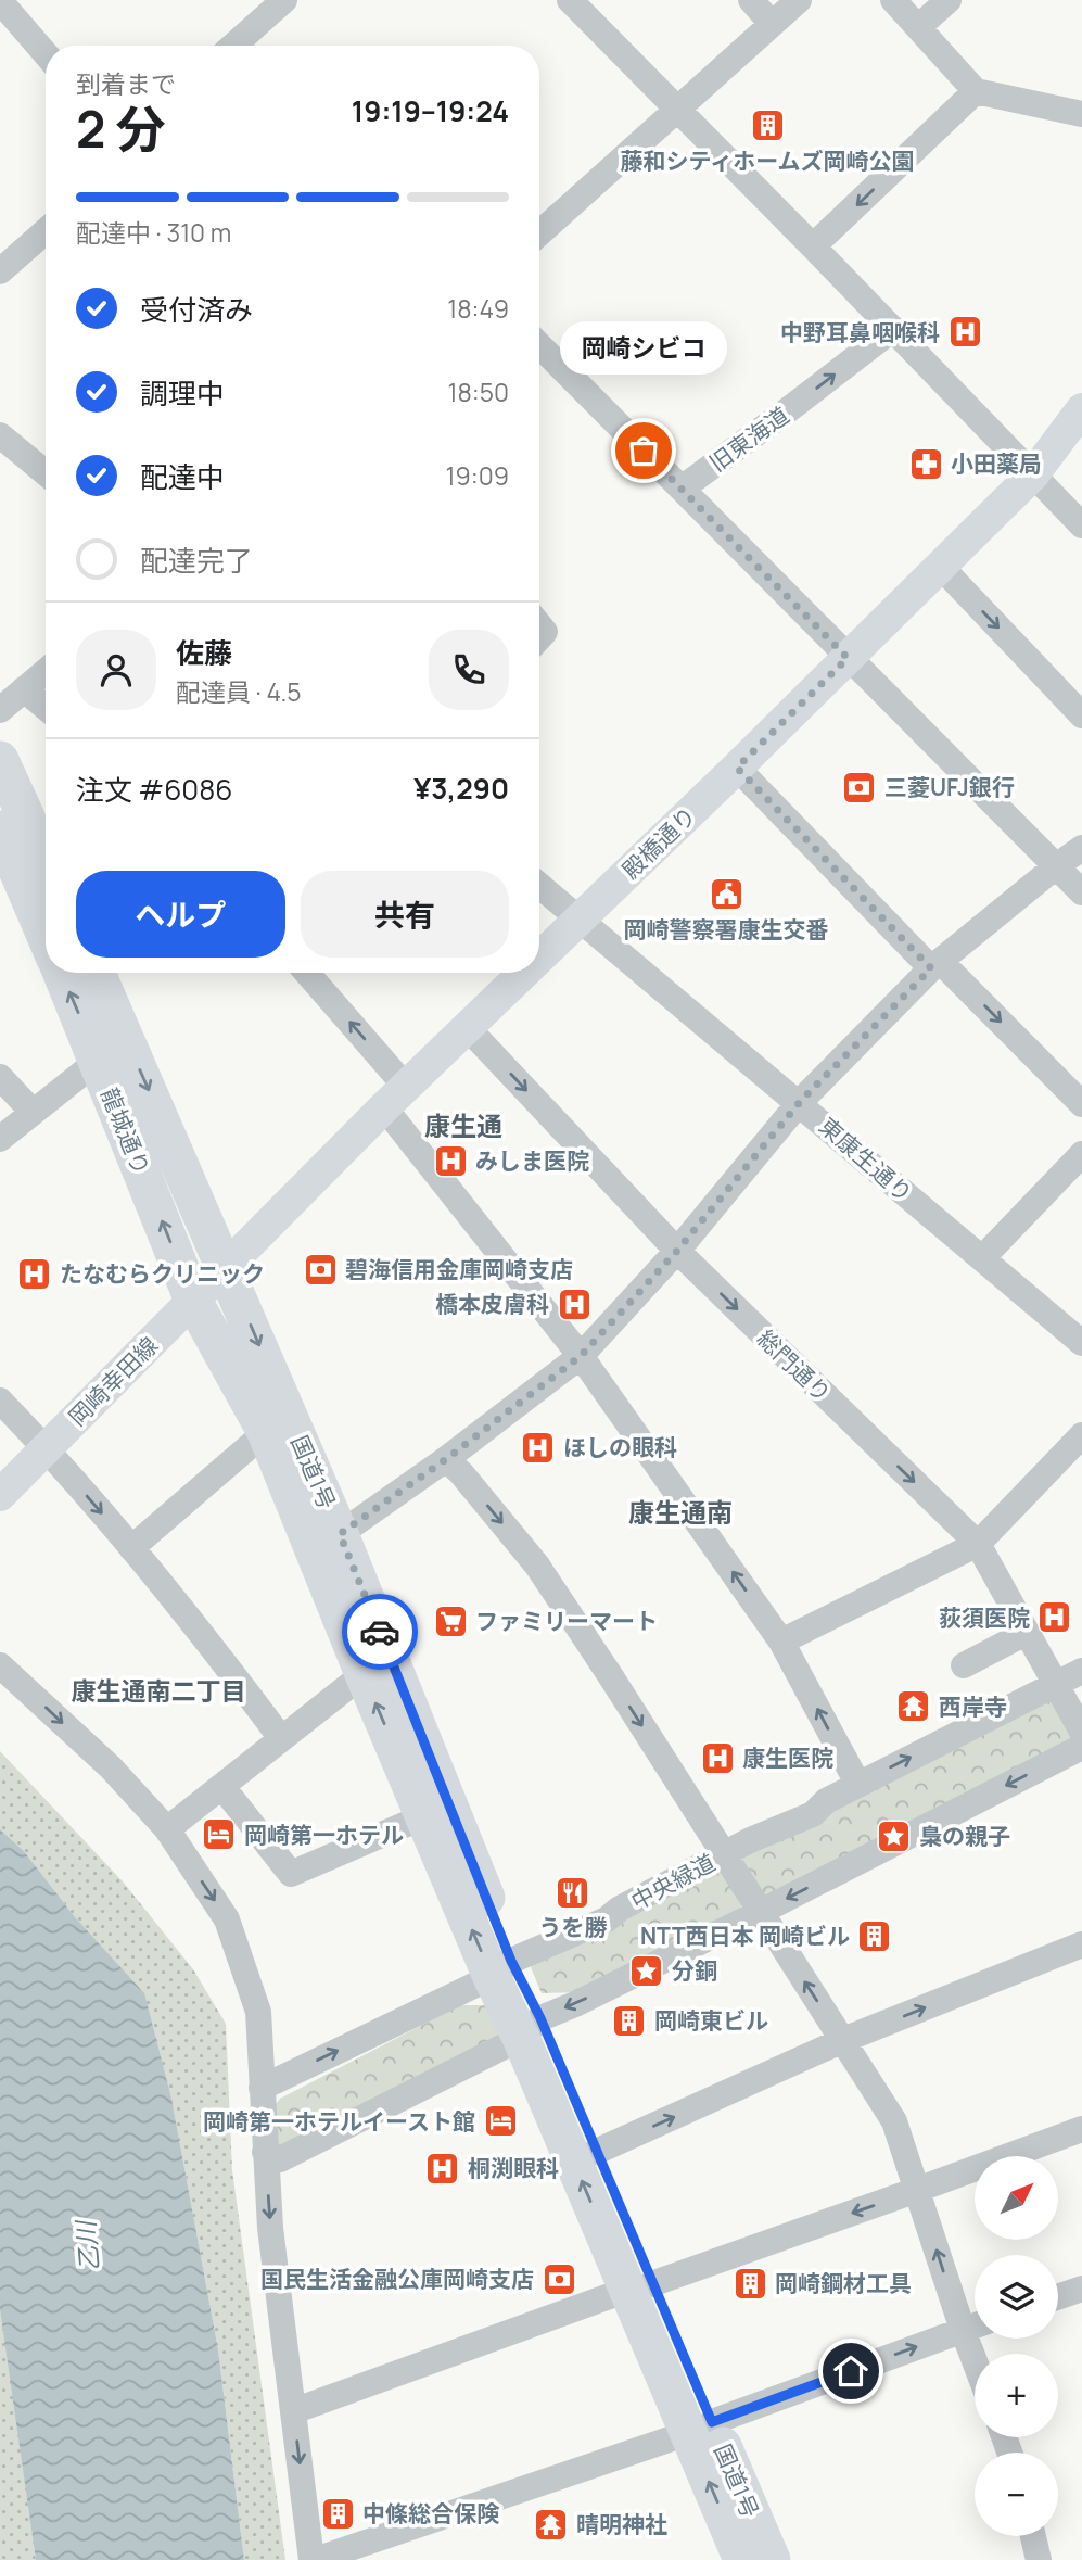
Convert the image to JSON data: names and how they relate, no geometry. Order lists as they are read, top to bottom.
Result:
{
  "streets": {
    "highway": ["龍城通り", "国道1号"],
    "main road": ["殿橋通り", "岡崎幸田線"],
    "street": [
      "旧東海道",
      "東康生通り",
      "総門通り",
      "中央緑道"
    ]
  },
  "crossings": [
    ["殿橋通り", "龍城通り"],
    ["殿橋通り", "東康生通り"],
    ["殿橋通り", "総門通り"],
    ["殿橋通り", "岡崎幸田線"],
    ["殿橋通り", "国道1号"],
    ["龍城通り", "岡崎幸田線"],
    ["龍城通り", "国道1号"],
    ["総門通り", "中央緑道"],
    ["岡崎幸田線", "国道1号"],
    ["国道1号", "中央緑道"]
  ],
  "one_way": ["旧東海道"],
  "districts": ["康生通", "康生通南", "康生通南二丁目"],
  "water": ["乙川"],
  "places": {
    "building": [
      "藤和シティホームズ岡崎公園",
      "NTT西日本 岡崎ビル",
      "岡崎東ビル",
      "岡崎鋼材工具",
      "中條総合保険"
    ],
    "hospital": [
      "中野耳鼻咽喉科",
      "みしま医院",
      "たなむらクリニック",
      "橋本皮膚科",
      "ほしの眼科",
      "荻須医院",
      "康生医院",
      "桐渕眼科"
    ],
    "other": ["岡崎シビコ"],
    "pharmacy": ["小田薬局"],
    "bank": ["三菱UFJ銀行", "碧海信用金庫岡崎支店", "国民生活金融公庫岡崎支店"],
    "public building": ["岡崎警察署康生交番"],
    "supermarket": ["ファミリーマート"],
    "temple": ["西岸寺", "晴明神社"],
    "hotel": ["岡崎第一ホテル", "岡崎第一ホテルイースト館"],
    "place": ["梟の親子", "分銅"],
    "restaurant": ["うを勝"]
  },
  "north": "top right",
  "page": {
    "heading": ["2 分", "到着まで", "19:19–19:24"],
    "panel": [
      "佐藤",
      "配達員 · 4.5",
      "注文 #6086",
      "¥3,290"
    ],
    "bar": "配達中 · 310 m",
    "list": [
      ["受付済み", "18:49"],
      ["調理中", "18:50"],
      ["配達中", "19:09"],
      "配達完了"
    ],
    "bubble": "岡崎シビコ",
    "buttons": ["ヘルプ", "共有"],
    "map_buttons": ["+", "−"]
  }
}
